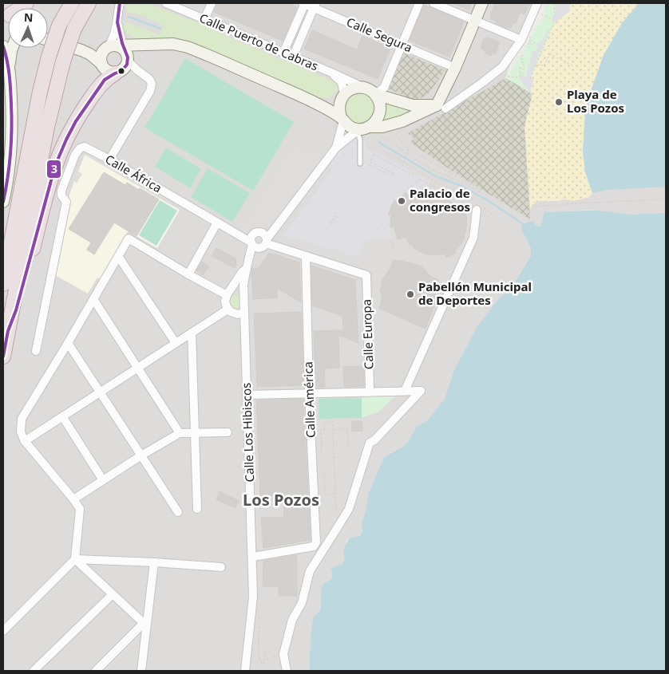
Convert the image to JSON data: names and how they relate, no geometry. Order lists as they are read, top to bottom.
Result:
{
  "streets": {
    "street": [
      "Calle Segura",
      "Calle Puerto de Cabras",
      "Calle África",
      "Calle Europa",
      "Calle América",
      "Calle Los Hibiscos"
    ]
  },
  "crossings": [
    ["Calle África", "Calle Los Hibiscos"],
    ["Calle Europa", "Calle América"],
    ["Calle América", "Calle Los Hibiscos"]
  ],
  "districts": ["Los Pozos"],
  "places": ["Playa de Los Pozos", "Palacio de congresos", "Pabellón Municipal de Deportes"],
  "lines": ["transit line 3"],
  "north": "top"
}
